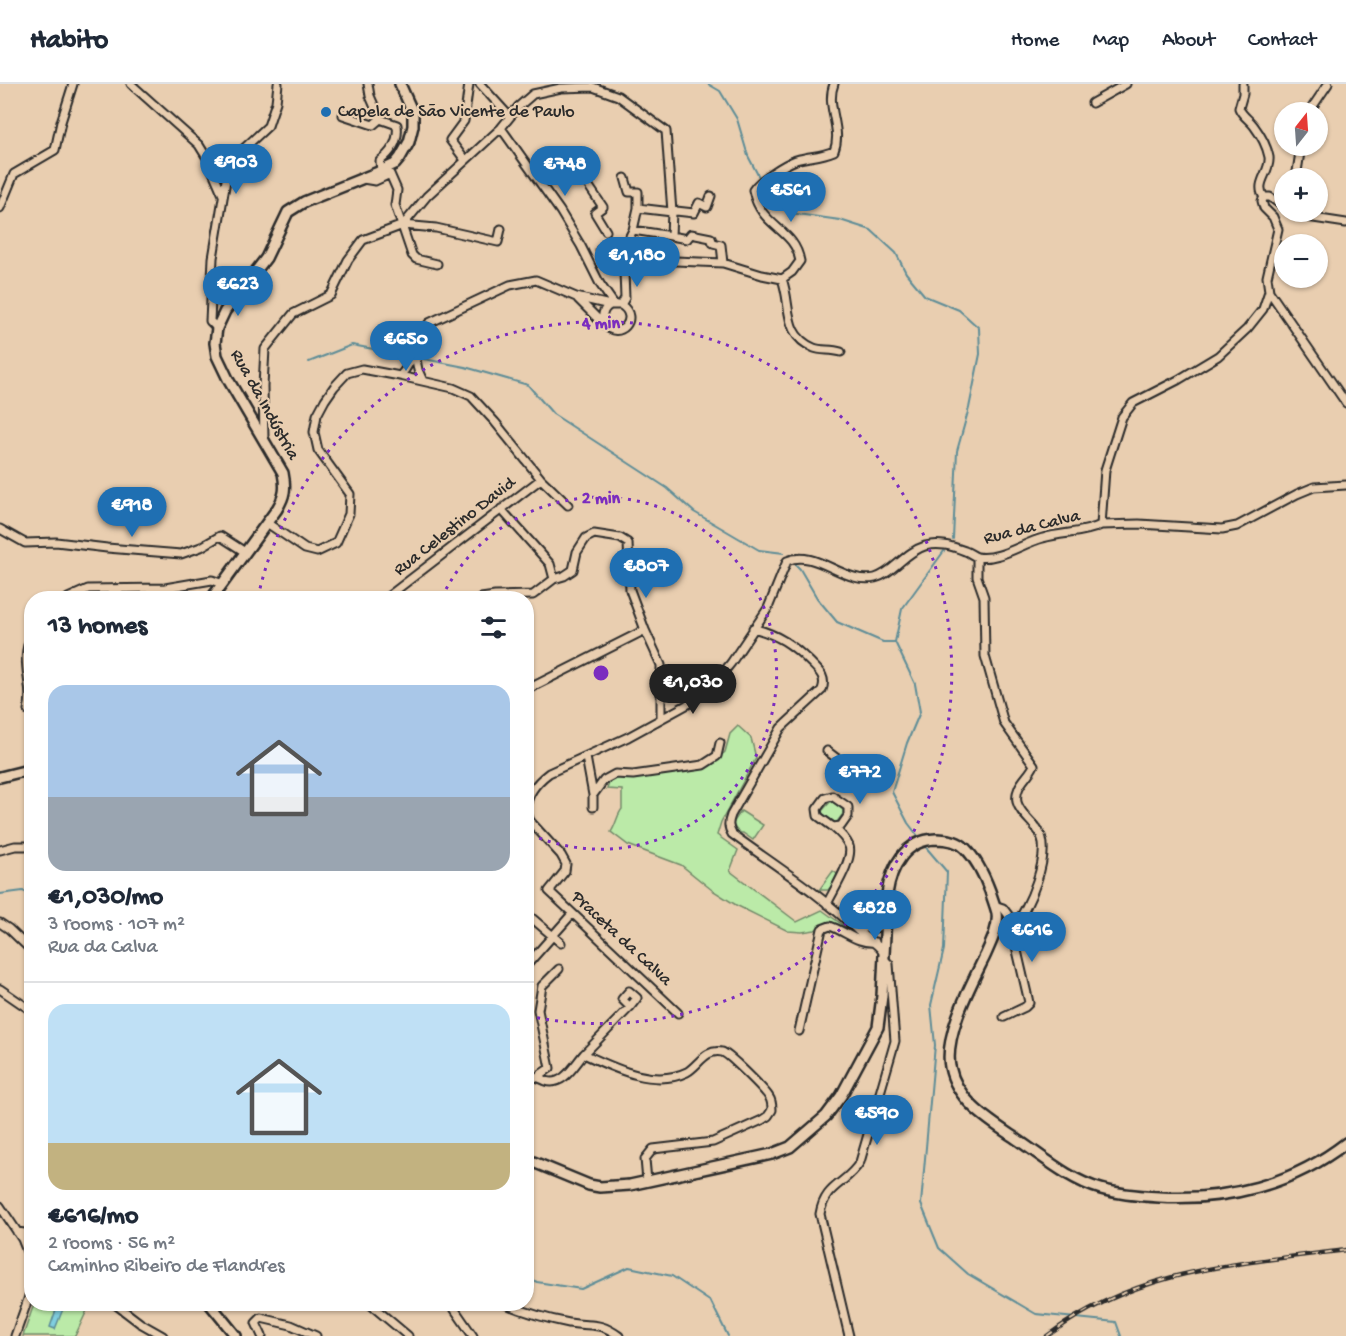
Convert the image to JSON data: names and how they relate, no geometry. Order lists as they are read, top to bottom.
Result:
{
  "streets": {
    "main road": ["Rua da Indústria"],
    "street": ["Rua Celestino David", "Rua da Calva", "Praceta da Calva"]
  },
  "crossings": [
    ["Rua da Calva", "Praceta da Calva"]
  ],
  "places": ["Capela de São Vicente de Paulo"],
  "north": "top",
  "page": {
    "header": "Habito",
    "nav": [
      "Home",
      "Map",
      "About",
      "Contact"
    ],
    "map_buttons": ["+", "−"],
    "price": [
      "€903",
      "€748",
      "€561",
      "€1,180",
      "€623",
      "€650",
      "€918",
      "€807",
      "€1,030",
      "€772",
      "€828",
      "€616",
      "€590"
    ],
    "heading": "13 homes",
    "list": [
      {
        "name": "€1,030/mo",
        "note": "3 rooms · 107 m² · Rua da Calva"
      },
      {
        "name": "€616/mo",
        "note": "2 rooms · 56 m² · Caminho Ribeiro de Flandres"
      }
    ]
  },
  "rings": ["4 min", "2 min"]
}
